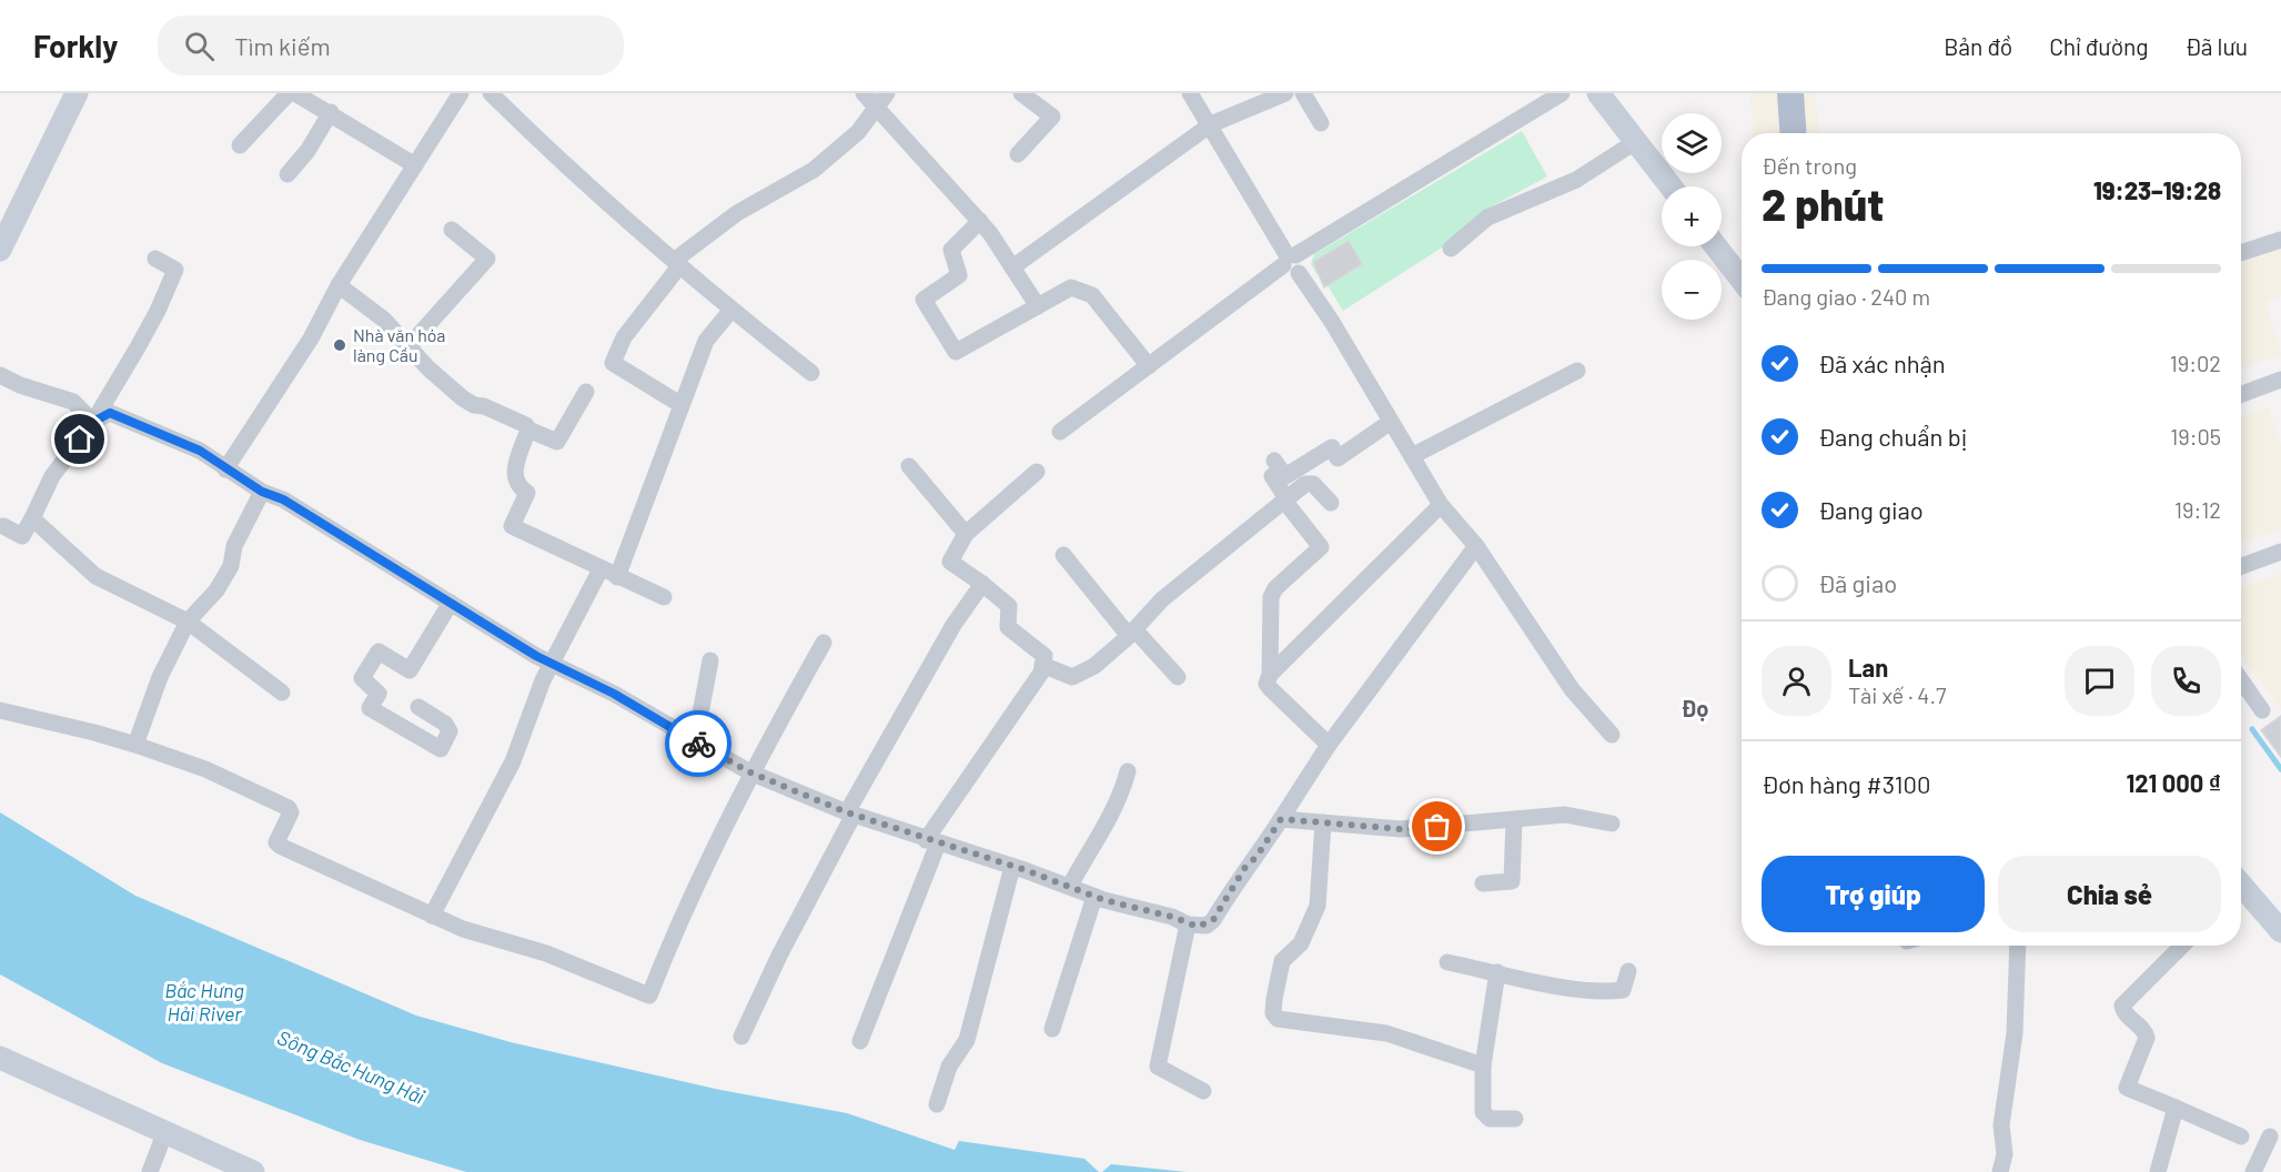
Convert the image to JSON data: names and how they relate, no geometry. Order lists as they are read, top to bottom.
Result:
{
  "districts": ["Đọ"],
  "water": ["Bắc Hưng Hải River", "Sông Bắc Hưng Hải"],
  "places": ["Nhà văn hóa làng Cầu"],
  "page": {
    "header": "Forkly",
    "search": "Tìm kiếm",
    "nav": ["Bản đồ", "Chỉ đường", "Đã lưu"],
    "map_buttons": ["+", "−"],
    "heading": ["2 phút", "Đến trong", "19:23–19:28"],
    "panel": [
      "Lan",
      "Tài xế · 4.7",
      "Đơn hàng #3100",
      "121 000 ₫"
    ],
    "bar": "Đang giao · 240 m",
    "list": [
      ["Đã xác nhận", "19:02"],
      ["Đang chuẩn bị", "19:05"],
      ["Đang giao", "19:12"],
      "Đã giao"
    ],
    "buttons": ["Trợ giúp", "Chia sẻ"]
  }
}
